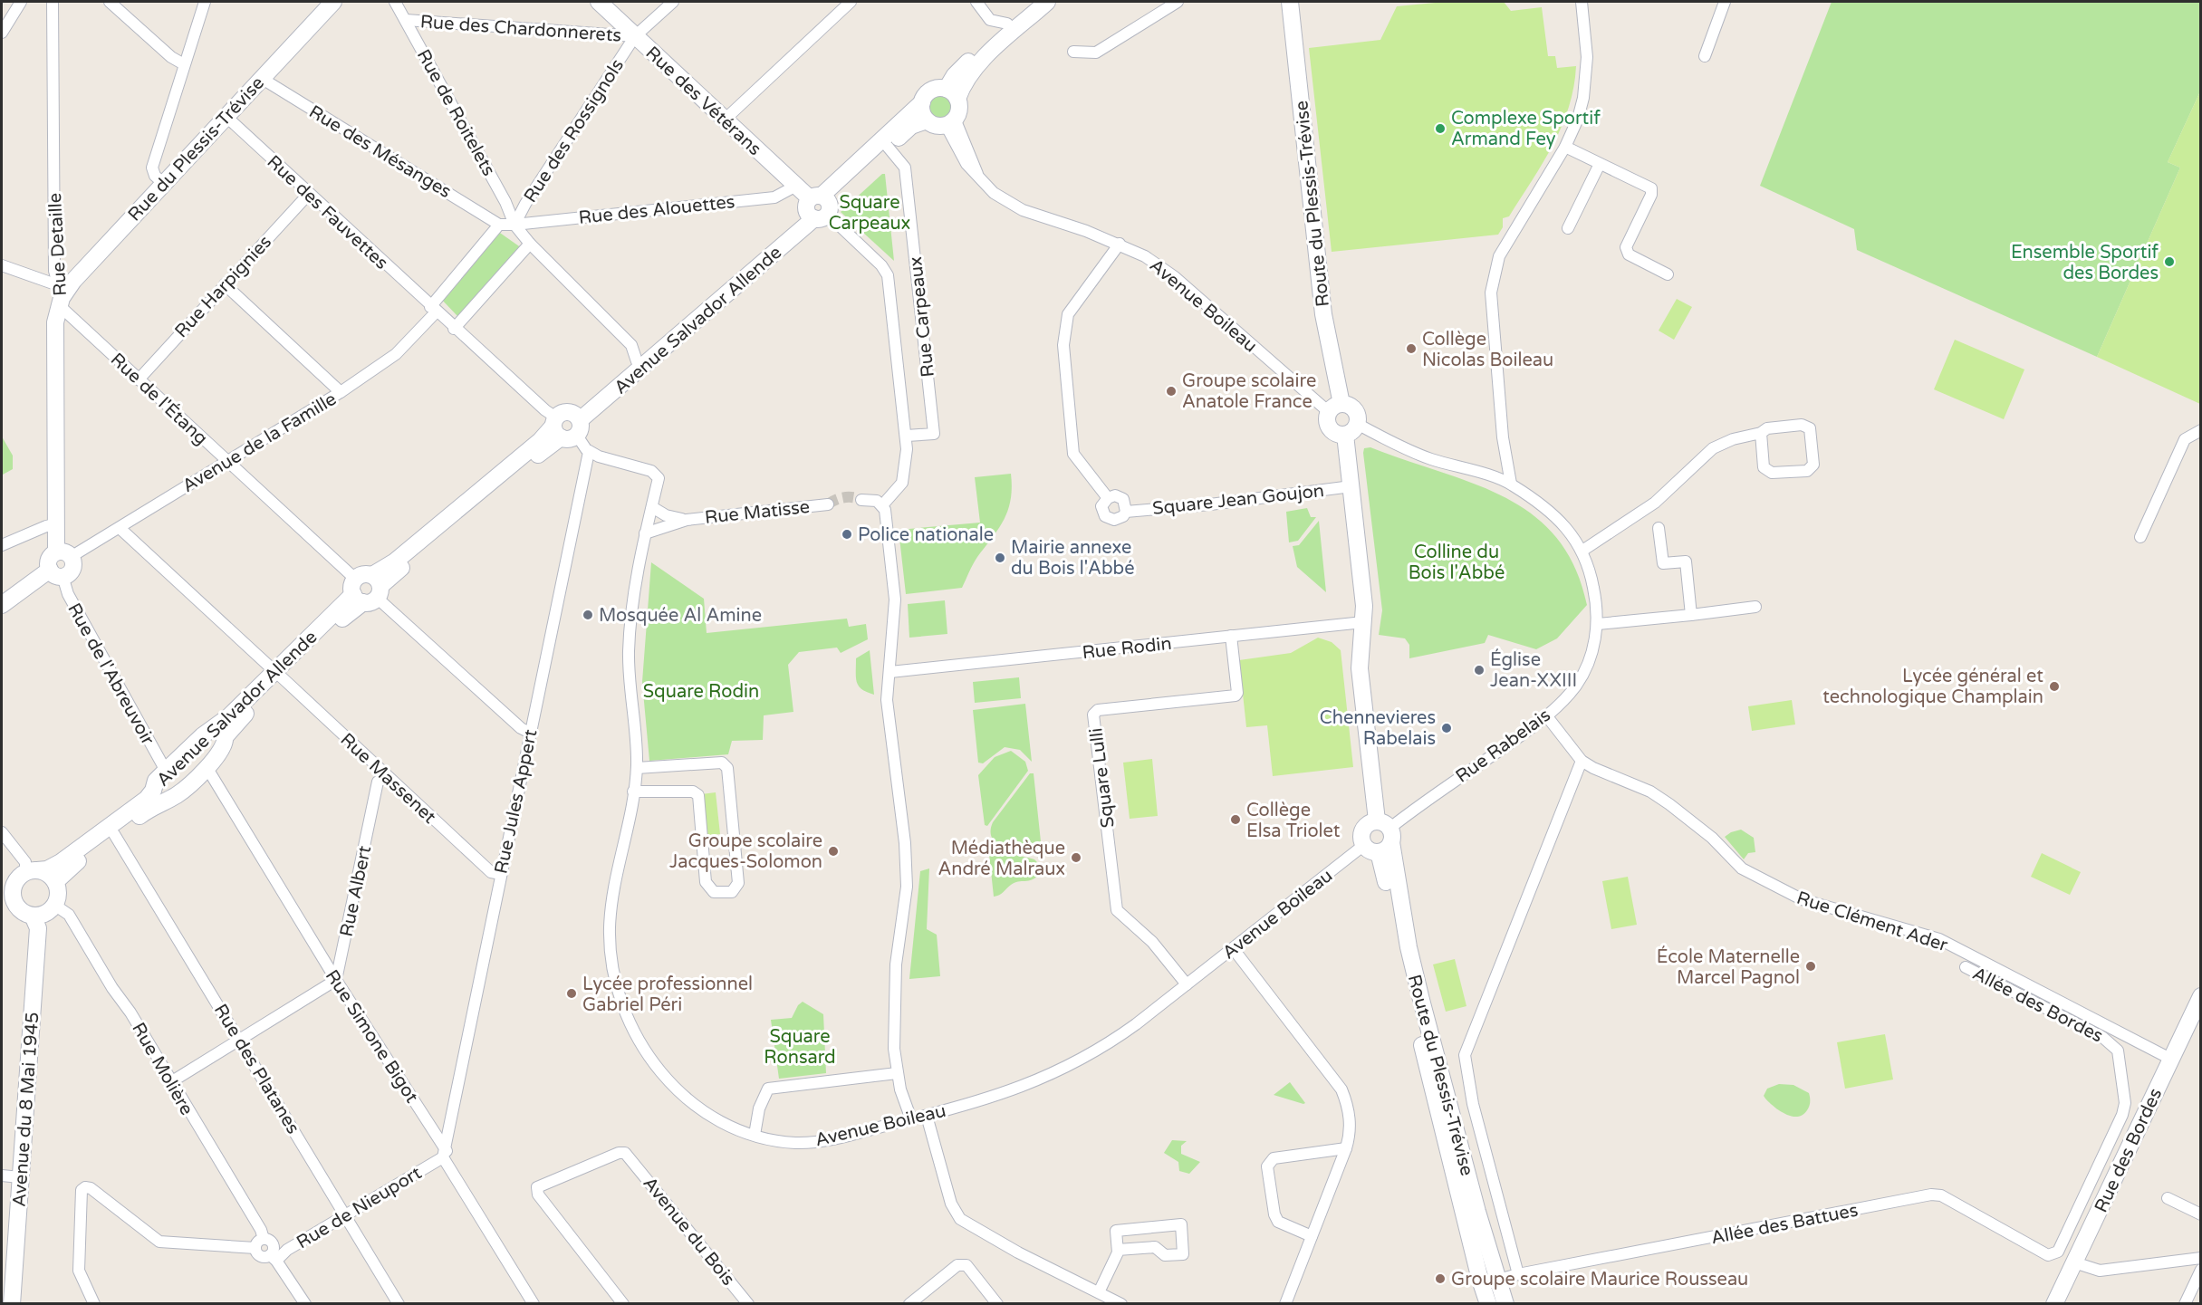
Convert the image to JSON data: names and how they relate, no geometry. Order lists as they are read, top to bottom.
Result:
{
  "streets": {
    "main road": [
      "Rue des Vétérans",
      "Rue du Plessis-Trévise",
      "Route du Plessis-Trévise",
      "Rue Detaille",
      "Avenue Salvador Allende",
      "Avenue du 8 Mai 1945",
      "Rue des Bordes"
    ],
    "street": [
      "Rue des Chardonnerets",
      "Rue de Roitelets",
      "Rue des Rossignols",
      "Rue des Mésanges",
      "Rue des Alouettes",
      "Rue des Fauvettes",
      "Rue Harpignies",
      "Avenue Boileau",
      "Rue Carpeaux",
      "Rue de l'Étang",
      "Avenue de la Famille",
      "Square Jean Goujon",
      "Rue Matisse",
      "Rue Rodin",
      "Rue de l'Abreuvoir",
      "Rue Rabelais",
      "Rue Massenet",
      "Square Lulli",
      "Rue Jules Appert",
      "Rue Albert",
      "Rue Clément Ader",
      "Allée des Bordes",
      "Rue Simone Bigot",
      "Rue Molière",
      "Rue des Platanes",
      "Rue de Nieuport",
      "Allée des Battues",
      "Avenue du Bois"
    ]
  },
  "crossings": [
    ["Rue des Chardonnerets", "Rue des Vétérans"],
    ["Rue des Chardonnerets", "Rue de Roitelets"],
    ["Rue des Chardonnerets", "Rue des Rossignols"],
    ["Rue des Vétérans", "Rue des Rossignols"],
    ["Rue des Vétérans", "Rue des Alouettes"],
    ["Rue des Vétérans", "Rue Carpeaux"],
    ["Rue des Vétérans", "Avenue Salvador Allende"],
    ["Rue de Roitelets", "Rue des Rossignols"],
    ["Rue de Roitelets", "Rue des Alouettes"],
    ["Rue de Roitelets", "Avenue Salvador Allende"],
    ["Rue des Rossignols", "Rue des Alouettes"],
    ["Rue du Plessis-Trévise", "Rue des Mésanges"],
    ["Rue du Plessis-Trévise", "Rue des Fauvettes"],
    ["Rue du Plessis-Trévise", "Rue Detaille"],
    ["Rue du Plessis-Trévise", "Rue de l'Étang"],
    ["Rue des Mésanges", "Rue des Alouettes"],
    ["Rue des Mésanges", "Avenue de la Famille"],
    ["Route du Plessis-Trévise", "Avenue Boileau"],
    ["Route du Plessis-Trévise", "Square Jean Goujon"],
    ["Route du Plessis-Trévise", "Rue Rodin"],
    ["Route du Plessis-Trévise", "Rue Rabelais"],
    ["Route du Plessis-Trévise", "Allée des Battues"],
    ["Rue des Alouettes", "Avenue de la Famille"],
    ["Rue des Fauvettes", "Rue Harpignies"],
    ["Rue des Fauvettes", "Avenue de la Famille"],
    ["Rue Detaille", "Rue de l'Étang"],
    ["Rue Detaille", "Avenue de la Famille"],
    ["Rue Harpignies", "Rue de l'Étang"],
    ["Avenue Boileau", "Avenue Salvador Allende"],
    ["Avenue Boileau", "Square Jean Goujon"],
    ["Avenue Boileau", "Rue Rabelais"],
    ["Avenue Boileau", "Square Lulli"],
    ["Avenue Boileau", "Rue Jules Appert"],
    ["Rue Carpeaux", "Avenue Salvador Allende"],
    ["Avenue Salvador Allende", "Rue de l'Étang"],
    ["Avenue Salvador Allende", "Rue de l'Abreuvoir"],
    ["Avenue Salvador Allende", "Rue Massenet"],
    ["Avenue Salvador Allende", "Rue Simone Bigot"],
    ["Avenue Salvador Allende", "Rue Molière"],
    ["Avenue Salvador Allende", "Rue des Platanes"],
    ["Avenue Salvador Allende", "Avenue du 8 Mai 1945"],
    ["Rue de l'Étang", "Avenue de la Famille"],
    ["Rue de l'Étang", "Rue Jules Appert"],
    ["Avenue de la Famille", "Rue Massenet"],
    ["Rue Rodin", "Square Lulli"],
    ["Rue Rabelais", "Rue Clément Ader"],
    ["Rue Massenet", "Rue Jules Appert"],
    ["Rue Massenet", "Rue Albert"],
    ["Rue Jules Appert", "Rue Simone Bigot"],
    ["Rue Jules Appert", "Rue de Nieuport"],
    ["Rue Albert", "Rue Simone Bigot"],
    ["Rue Clément Ader", "Rue des Bordes"],
    ["Allée des Bordes", "Allée des Battues"],
    ["Rue Simone Bigot", "Rue de Nieuport"],
    ["Rue Molière", "Avenue du 8 Mai 1945"],
    ["Rue Molière", "Rue de Nieuport"],
    ["Rue des Platanes", "Rue de Nieuport"]
  ],
  "parks": [
    "Square Carpeaux",
    "Colline du Bois l'Abbé",
    "Square Rodin",
    "Square Ronsard"
  ],
  "places": [
    "Complexe Sportif Armand Fey",
    "Ensemble Sportif des Bordes",
    "Collège Nicolas Boileau",
    "Groupe scolaire Anatole France",
    "Police nationale",
    "Mairie annexe du Bois l'Abbé",
    "Mosquée Al Amine",
    "Église Jean-XXIII",
    "Lycée général et technologique Champlain",
    "Chennevieres Rabelais",
    "Collège Elsa Triolet",
    "Groupe scolaire Jacques-Solomon",
    "Médiathèque André Malraux",
    "École Maternelle Marcel Pagnol",
    "Lycée professionnel Gabriel Péri",
    "Groupe scolaire Maurice Rousseau"
  ]
}
